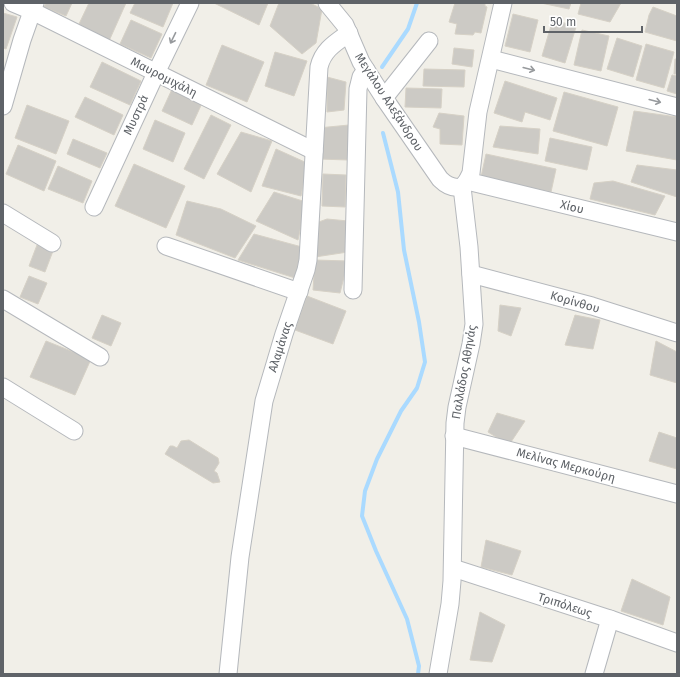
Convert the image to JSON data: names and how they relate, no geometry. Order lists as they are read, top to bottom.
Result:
{
  "streets": {
    "street": [
      "Μαυρομιχάλη",
      "Μεγάλου Αλεξάνδρου",
      "Μυστρά",
      "Χίου",
      "Κορίνθου",
      "Αλαμάνας",
      "Παλλάδος Αθηνάς",
      "Μελίνας Μερκούρη",
      "Τριπόλεως"
    ]
  },
  "crossings": [
    ["Μαυρομιχάλη", "Μυστρά"],
    ["Μαυρομιχάλη", "Αλαμάνας"],
    ["Μεγάλου Αλεξάνδρου", "Χίου"],
    ["Μεγάλου Αλεξάνδρου", "Αλαμάνας"],
    ["Μεγάλου Αλεξάνδρου", "Παλλάδος Αθηνάς"],
    ["Χίου", "Παλλάδος Αθηνάς"],
    ["Κορίνθου", "Παλλάδος Αθηνάς"],
    ["Παλλάδος Αθηνάς", "Μελίνας Μερκούρη"],
    ["Παλλάδος Αθηνάς", "Τριπόλεως"]
  ],
  "scale_bar": "50 m"
}
